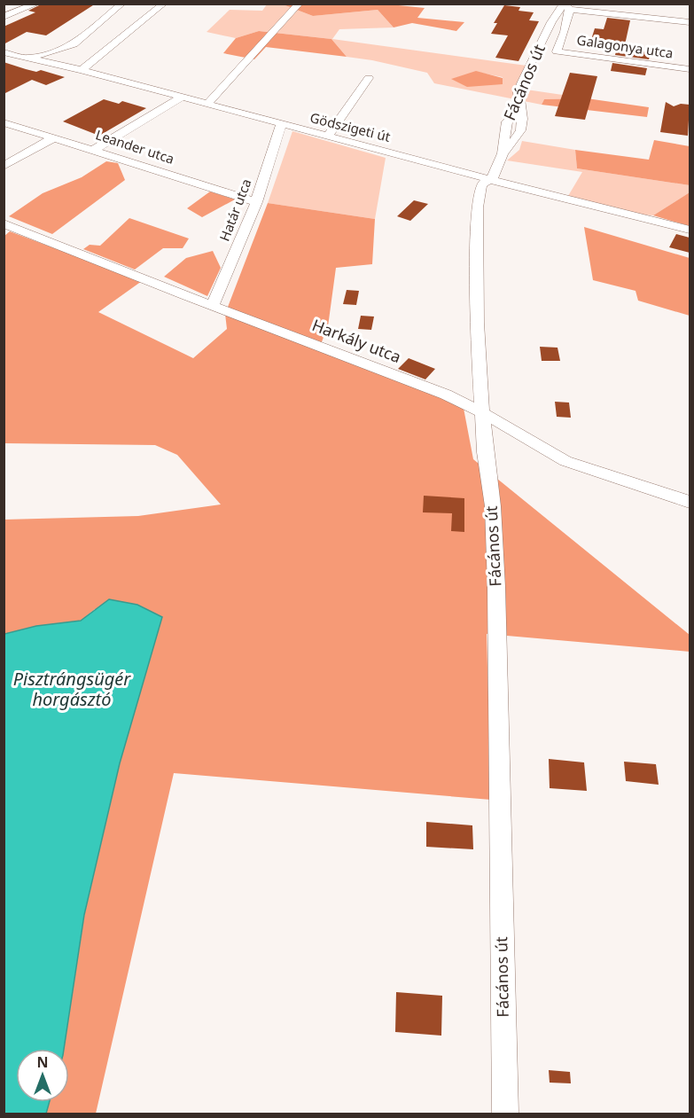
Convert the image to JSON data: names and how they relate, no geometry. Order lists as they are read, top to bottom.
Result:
{
  "streets": {
    "street": [
      "Galagonya utca",
      "Fácános út",
      "Gödszigeti út",
      "Leander utca",
      "Határ utca",
      "Harkály utca"
    ]
  },
  "crossings": [
    ["Galagonya utca", "Fácános út"],
    ["Fácános út", "Gödszigeti út"],
    ["Fácános út", "Harkály utca"],
    ["Gödszigeti út", "Határ utca"],
    ["Leander utca", "Határ utca"],
    ["Határ utca", "Harkály utca"]
  ],
  "water": ["Pisztrángsügér horgásztó"],
  "north": "top"
}
